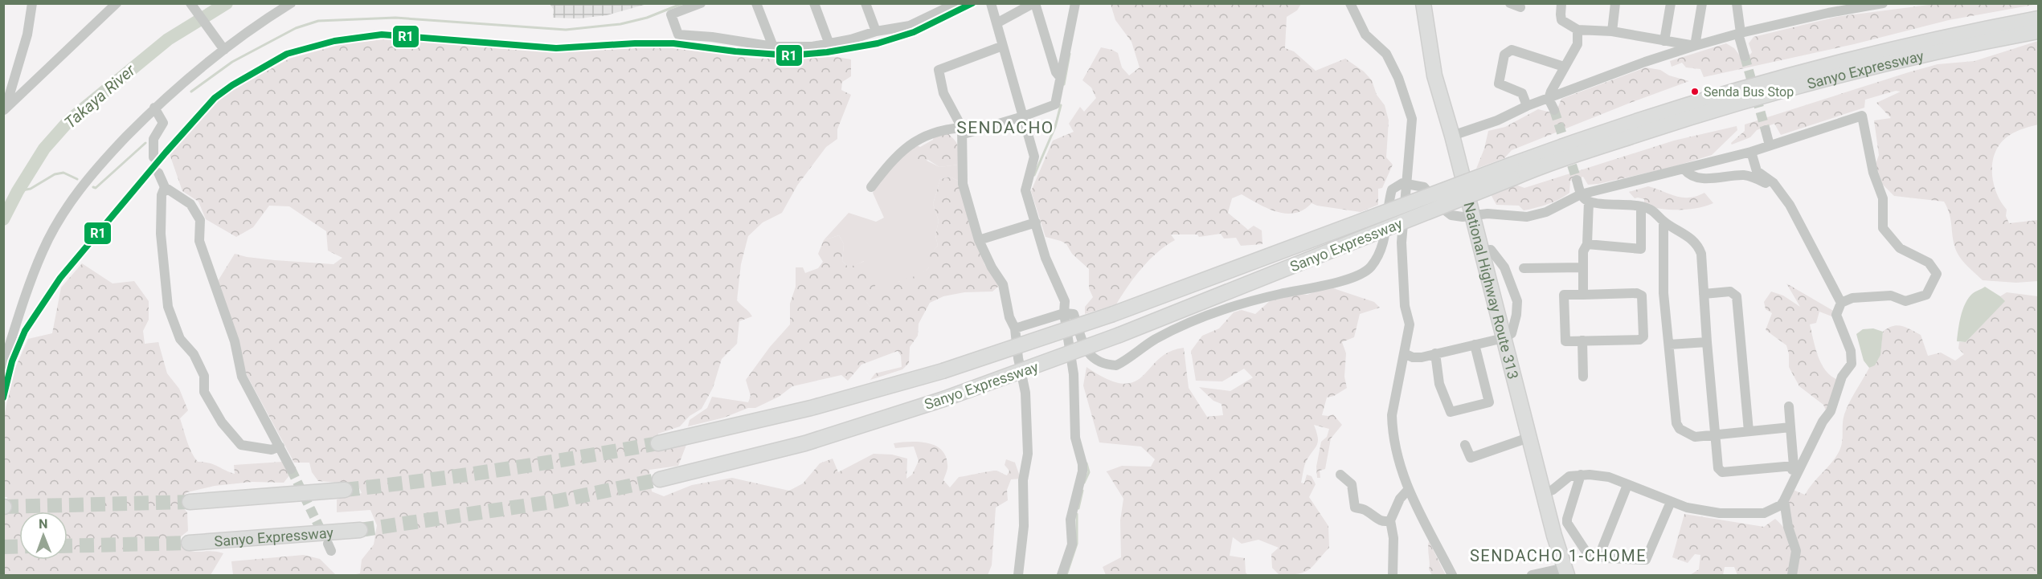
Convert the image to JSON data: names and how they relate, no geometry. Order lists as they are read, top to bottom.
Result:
{
  "streets": {
    "highway": ["Sanyo Expressway", "National Highway Route 313"]
  },
  "districts": ["SENDACHO", "SENDACHO 1-CHOME"],
  "water": ["Takaya River"],
  "places": ["Senda Bus Stop"],
  "lines": ["transit line R1"],
  "north": "top"
}
